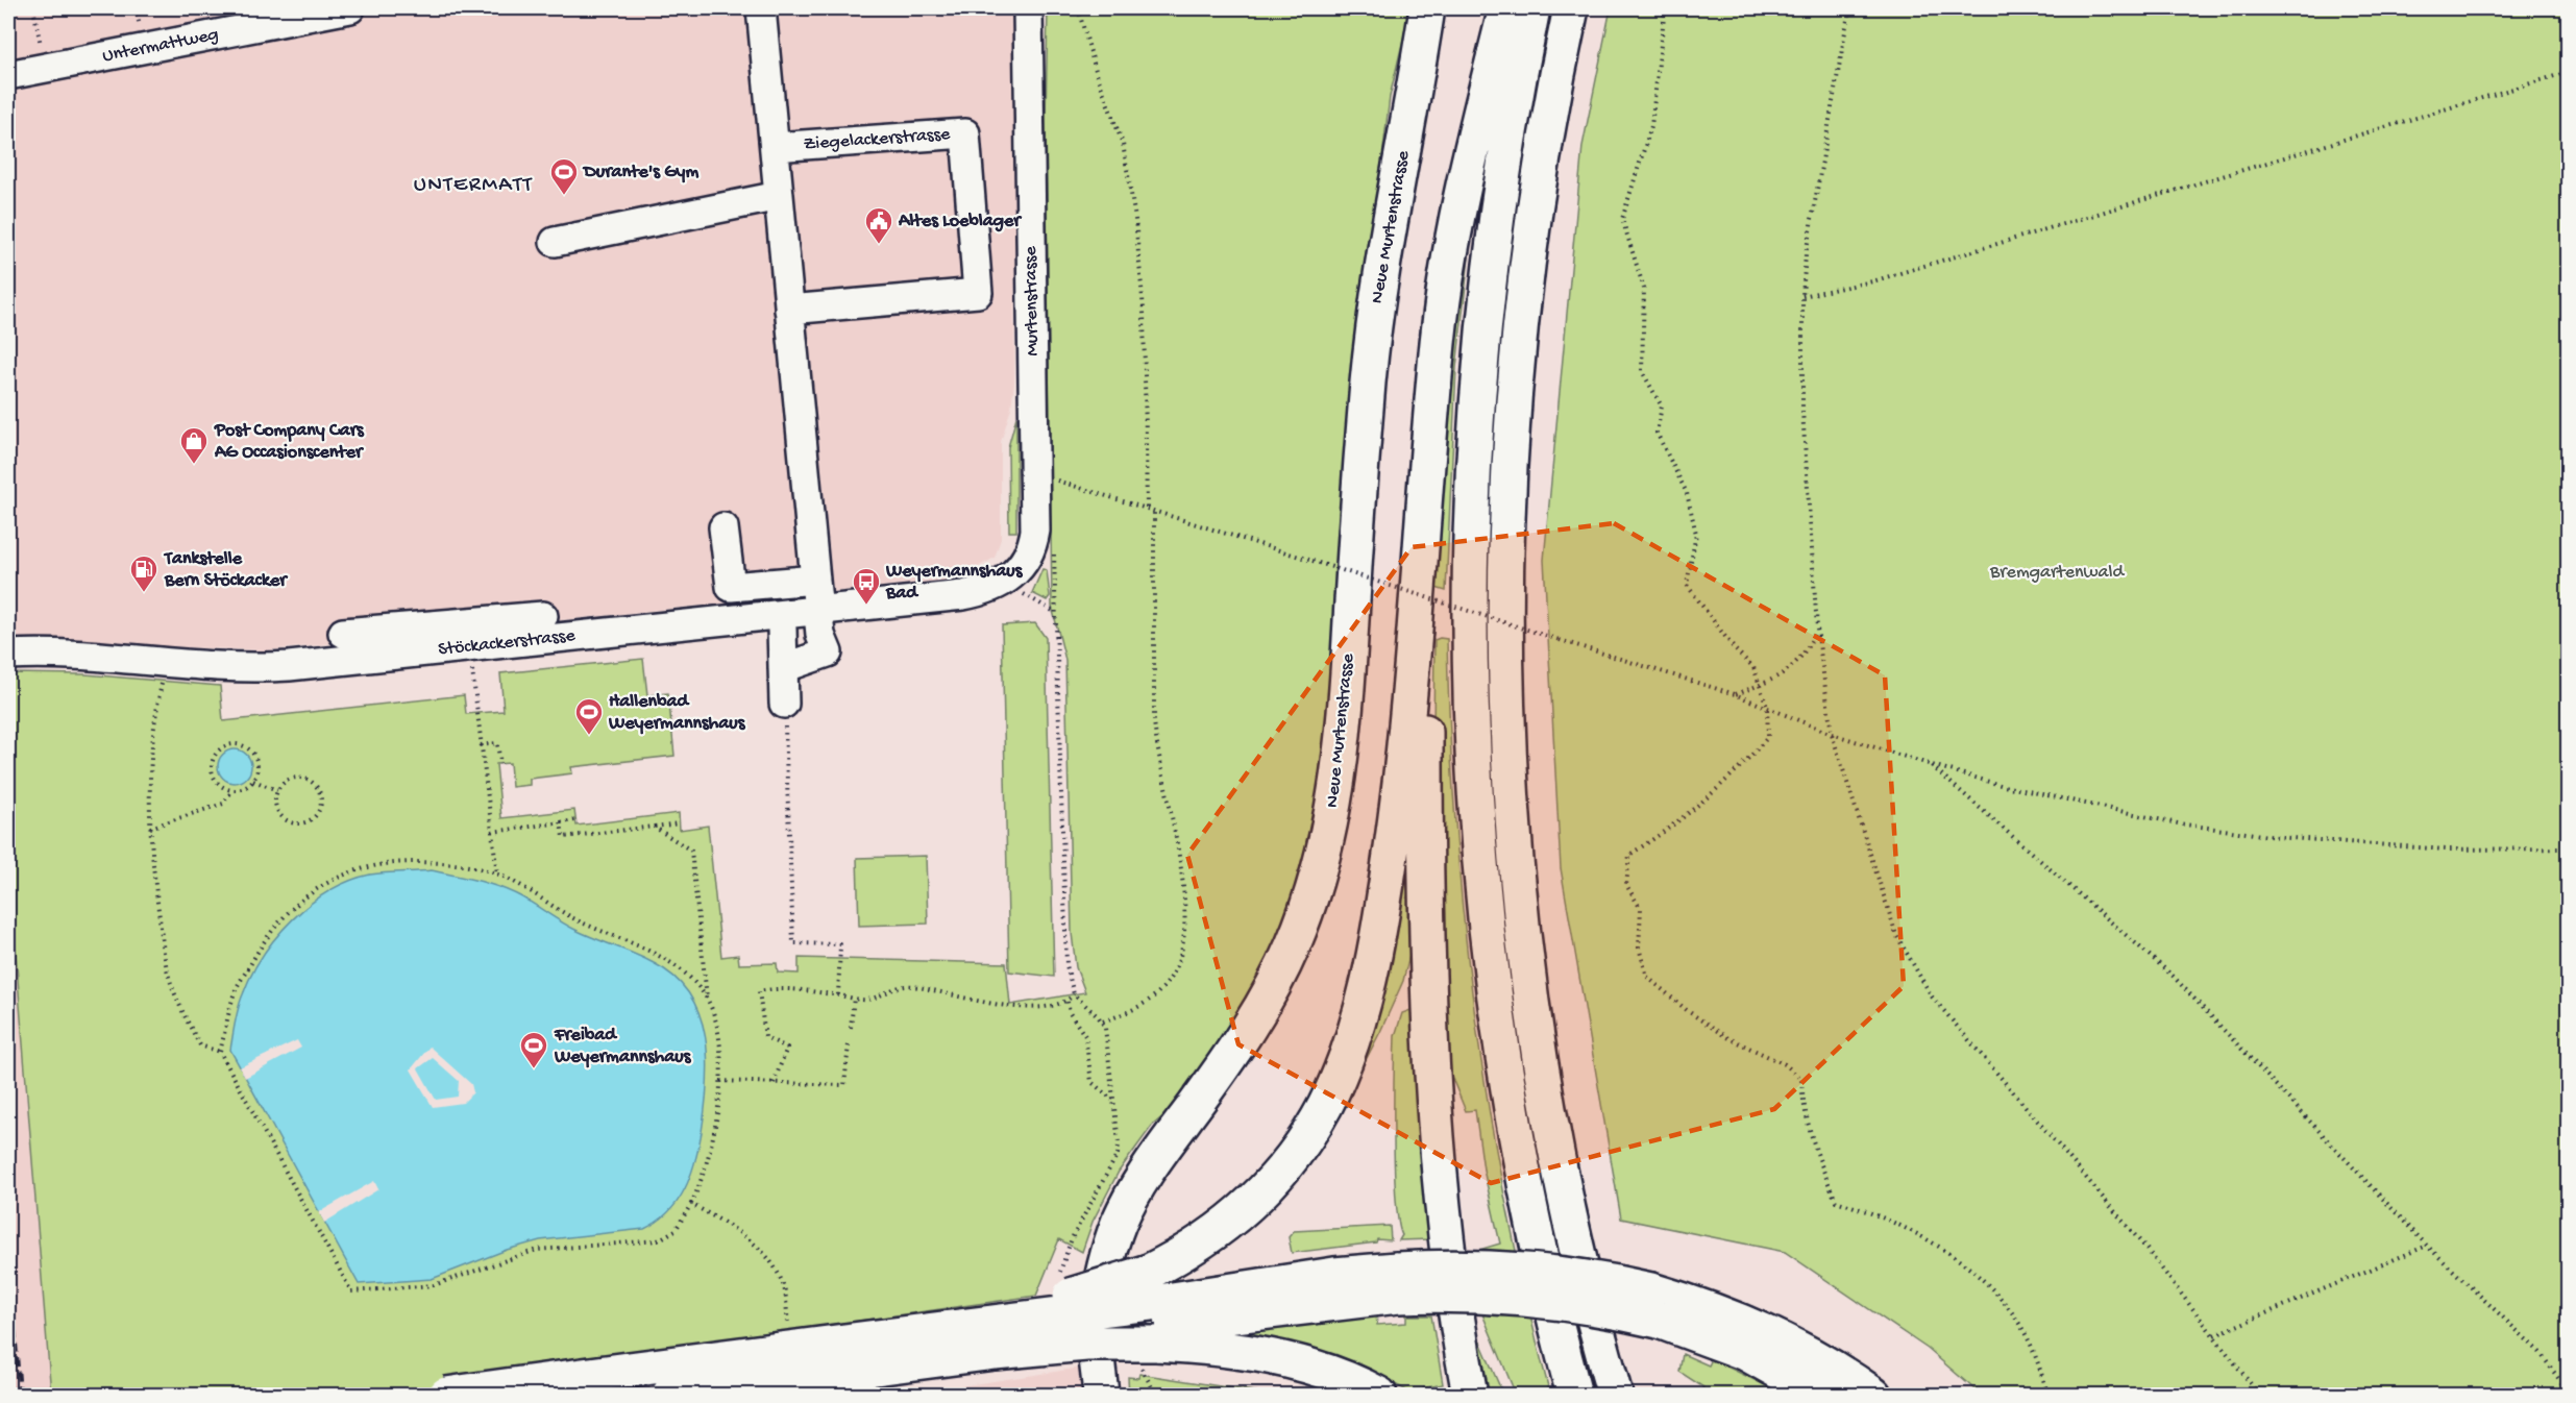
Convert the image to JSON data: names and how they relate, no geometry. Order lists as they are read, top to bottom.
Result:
{
  "streets": {
    "main road": ["Neue Murtenstrasse"],
    "street": [
      "Untermattweg",
      "Ziegelackerstrasse",
      "Murtenstrasse",
      "Stöckackerstrasse"
    ]
  },
  "crossings": [
    ["Murtenstrasse", "Stöckackerstrasse"]
  ],
  "districts": ["UNTERMATT"],
  "parks": ["Bremgartenwald"],
  "places": {
    "sports": ["Durante's Gym", "Hallenbad Weyermannshaus", "Freibad Weyermannshaus"],
    "public building": ["Altes Loeblager"],
    "shop": ["Post Company Cars AG Occasionscenter"],
    "fuel station": ["Tankstelle Bern Stöckacker"],
    "bus stop": ["Weyermannshaus Bad"]
  }
}
